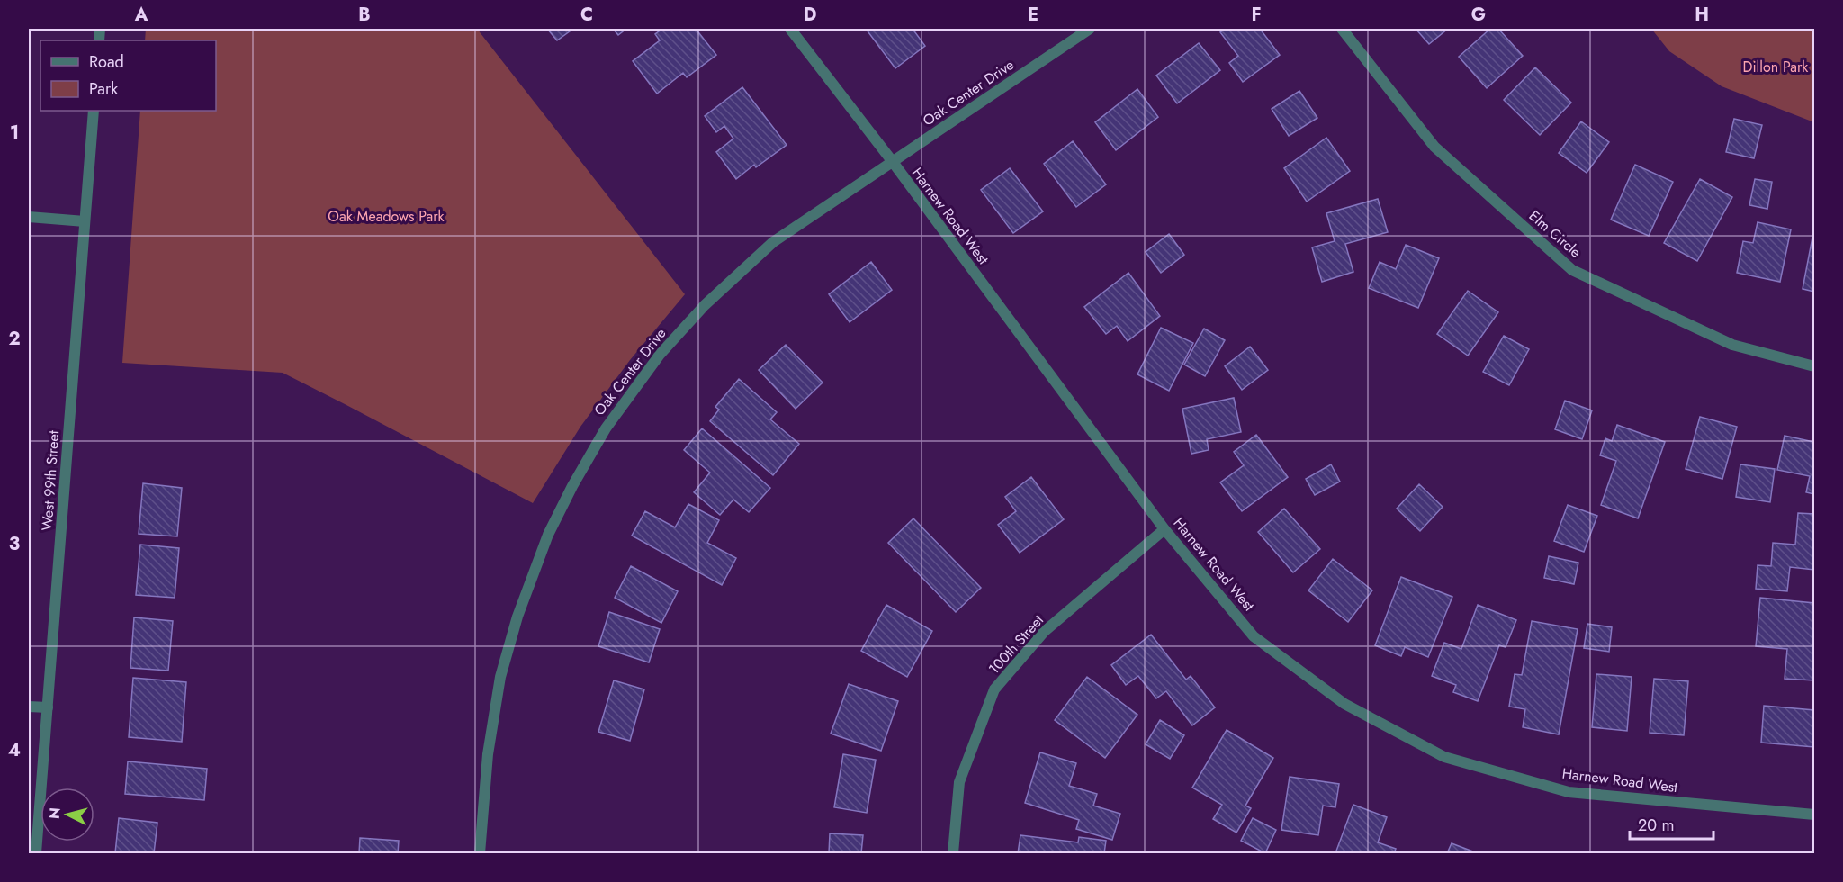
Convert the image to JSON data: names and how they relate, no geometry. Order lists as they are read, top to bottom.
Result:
{
  "streets": {
    "street": [
      "Oak Center Drive",
      "Harnew Road West",
      "Elm Circle",
      "West 99th Street",
      "100th Street"
    ]
  },
  "crossings": [
    ["Oak Center Drive", "Harnew Road West"],
    ["Harnew Road West", "100th Street"]
  ],
  "parks": ["Dillon Park", "Oak Meadows Park"],
  "legend": ["Road", "Park"],
  "scale_bar": "20 m",
  "north": "left",
  "grid": {
    "columns": [
      "A",
      "B",
      "C",
      "D",
      "E",
      "F",
      "G",
      "H"
    ],
    "rows": [
      "1",
      "2",
      "3",
      "4"
    ]
  }
}
